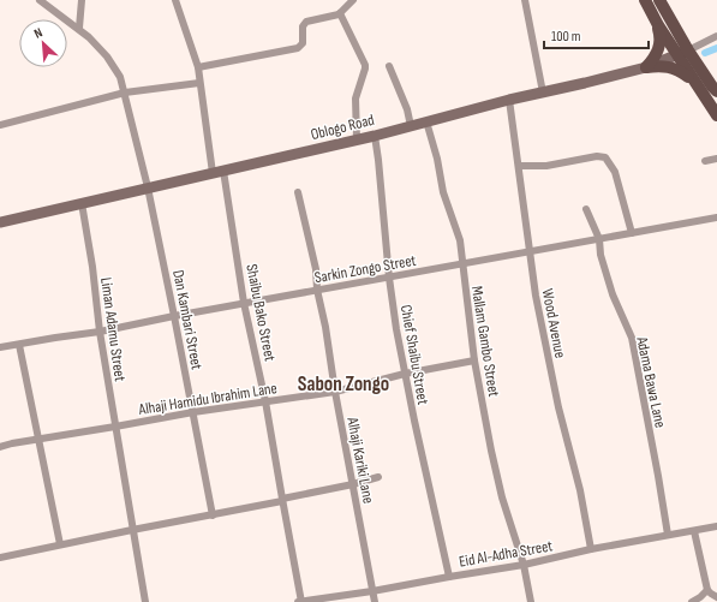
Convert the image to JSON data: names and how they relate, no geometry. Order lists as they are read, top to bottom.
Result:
{
  "streets": {
    "main road": ["Oblogo Road"],
    "street": [
      "Sarkin Zongo Street",
      "Shaibu Bako Street",
      "Dan Kambari Street",
      "Wood Avenue",
      "Liman Adamu Street",
      "Mallam Gambo Street",
      "Chief Shaibu Street",
      "Adama Bawa Lane",
      "Alhaji Hamidu Ibrahim Lane",
      "Alhaji Kariki Lane",
      "Eid Al-Adha Street"
    ]
  },
  "crossings": [
    ["Oblogo Road", "Shaibu Bako Street"],
    ["Oblogo Road", "Dan Kambari Street"],
    ["Oblogo Road", "Wood Avenue"],
    ["Oblogo Road", "Liman Adamu Street"],
    ["Oblogo Road", "Mallam Gambo Street"],
    ["Oblogo Road", "Chief Shaibu Street"],
    ["Sarkin Zongo Street", "Shaibu Bako Street"],
    ["Sarkin Zongo Street", "Dan Kambari Street"],
    ["Sarkin Zongo Street", "Wood Avenue"],
    ["Sarkin Zongo Street", "Liman Adamu Street"],
    ["Sarkin Zongo Street", "Mallam Gambo Street"],
    ["Sarkin Zongo Street", "Chief Shaibu Street"],
    ["Sarkin Zongo Street", "Adama Bawa Lane"],
    ["Sarkin Zongo Street", "Alhaji Kariki Lane"],
    ["Shaibu Bako Street", "Alhaji Hamidu Ibrahim Lane"],
    ["Shaibu Bako Street", "Eid Al-Adha Street"],
    ["Dan Kambari Street", "Alhaji Hamidu Ibrahim Lane"],
    ["Wood Avenue", "Eid Al-Adha Street"],
    ["Liman Adamu Street", "Alhaji Hamidu Ibrahim Lane"],
    ["Mallam Gambo Street", "Alhaji Hamidu Ibrahim Lane"],
    ["Mallam Gambo Street", "Eid Al-Adha Street"],
    ["Chief Shaibu Street", "Alhaji Hamidu Ibrahim Lane"],
    ["Chief Shaibu Street", "Eid Al-Adha Street"],
    ["Adama Bawa Lane", "Eid Al-Adha Street"],
    ["Alhaji Hamidu Ibrahim Lane", "Alhaji Kariki Lane"],
    ["Alhaji Kariki Lane", "Eid Al-Adha Street"]
  ],
  "districts": ["Sabon Zongo"],
  "scale_bar": "100 m",
  "north": "top left"
}
